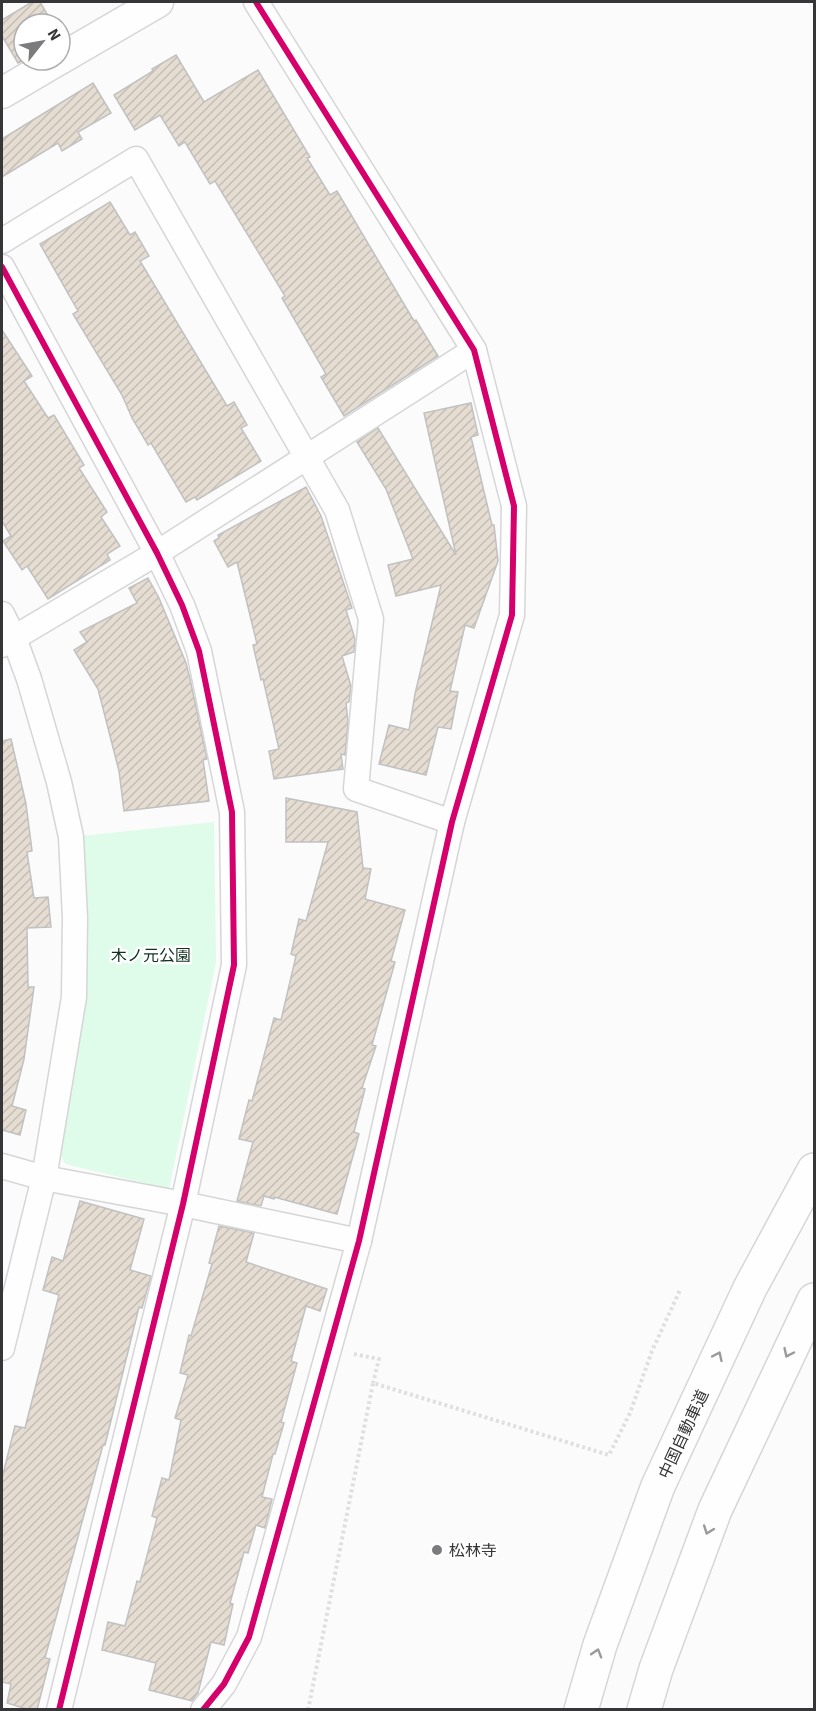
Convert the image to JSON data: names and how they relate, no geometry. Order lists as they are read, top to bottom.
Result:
{
  "streets": {
    "highway": ["中国自動車道"]
  },
  "parks": ["木ノ元公園"],
  "places": ["松林寺"],
  "north": "top right"
}
